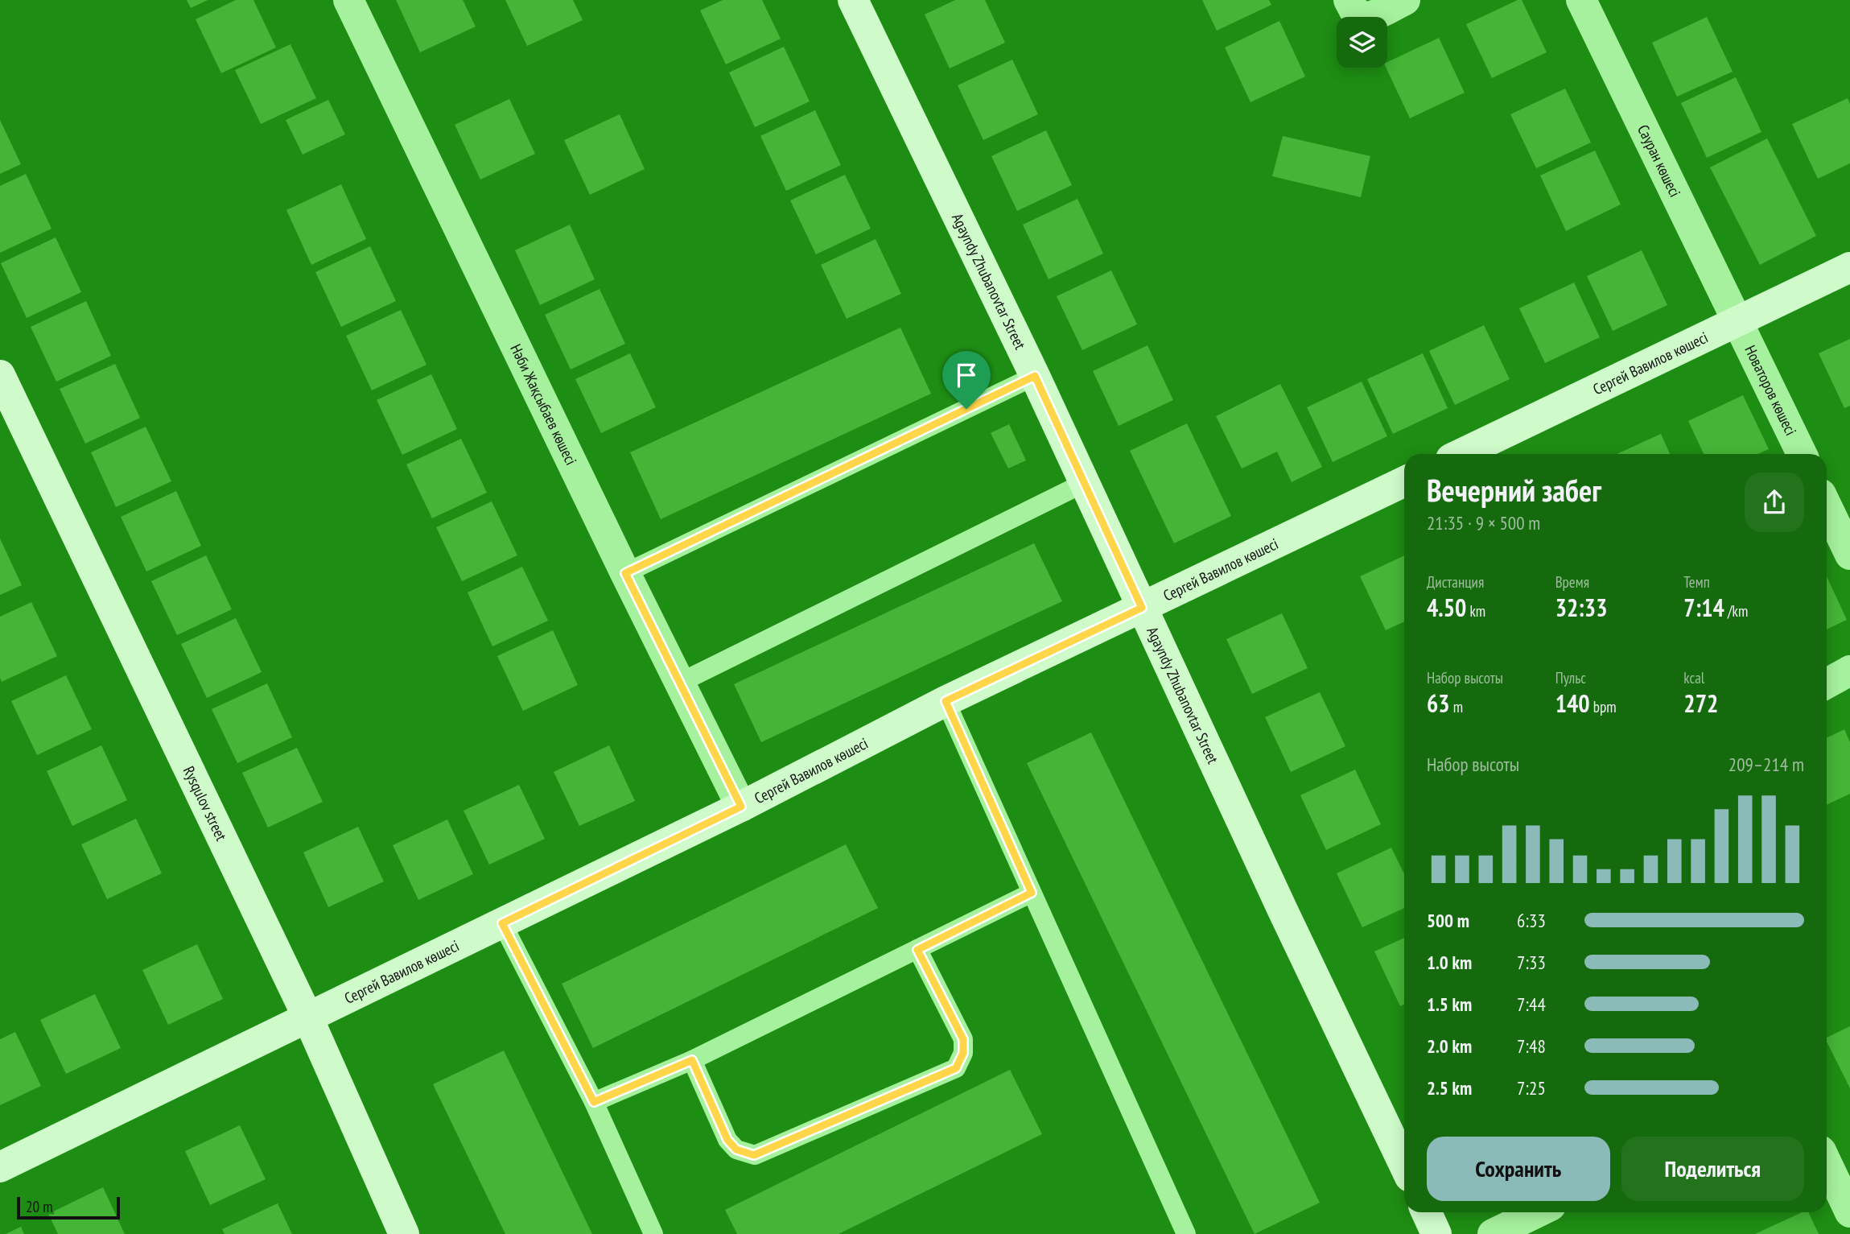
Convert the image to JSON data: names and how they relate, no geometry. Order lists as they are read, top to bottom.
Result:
{
  "streets": {
    "street": [
      "Сауран көшесі",
      "Agayndy Zhubanovtar Street",
      "Сергей Вавилов көшесі",
      "Новаторов көшесі",
      "Нәби Жақсыбаев көшесі",
      "Rysqulov street"
    ]
  },
  "crossings": [
    ["Сауран көшесі", "Сергей Вавилов көшесі"],
    ["Сауран көшесі", "Новаторов көшесі"],
    ["Agayndy Zhubanovtar Street", "Сергей Вавилов көшесі"],
    ["Сергей Вавилов көшесі", "Новаторов көшесі"],
    ["Сергей Вавилов көшесі", "Нәби Жақсыбаев көшесі"],
    ["Сергей Вавилов көшесі", "Rysqulov street"]
  ],
  "scale_bar": "20 m",
  "page": {
    "heading": ["Вечерний забег", "21:35 · 9 × 500 m"],
    "stats": [
      ["Дистанция", "4.50 km"],
      ["Время", "32:33"],
      ["Темп", "7:14 /km"],
      ["Набор высоты", "63 m"],
      ["Пульс", "140 bpm"],
      ["kcal", "272"]
    ],
    "chart": ["Набор высоты", "209–214 m"],
    "list": [
      {
        "name": "500 m",
        "note": "6:33"
      },
      {
        "name": "1.0 km",
        "note": "7:33"
      },
      {
        "name": "1.5 km",
        "note": "7:44"
      },
      {
        "name": "2.0 km",
        "note": "7:48"
      },
      {
        "name": "2.5 km",
        "note": "7:25"
      }
    ],
    "buttons": ["Сохранить", "Поделиться"],
    "scale": "20 m"
  }
}
